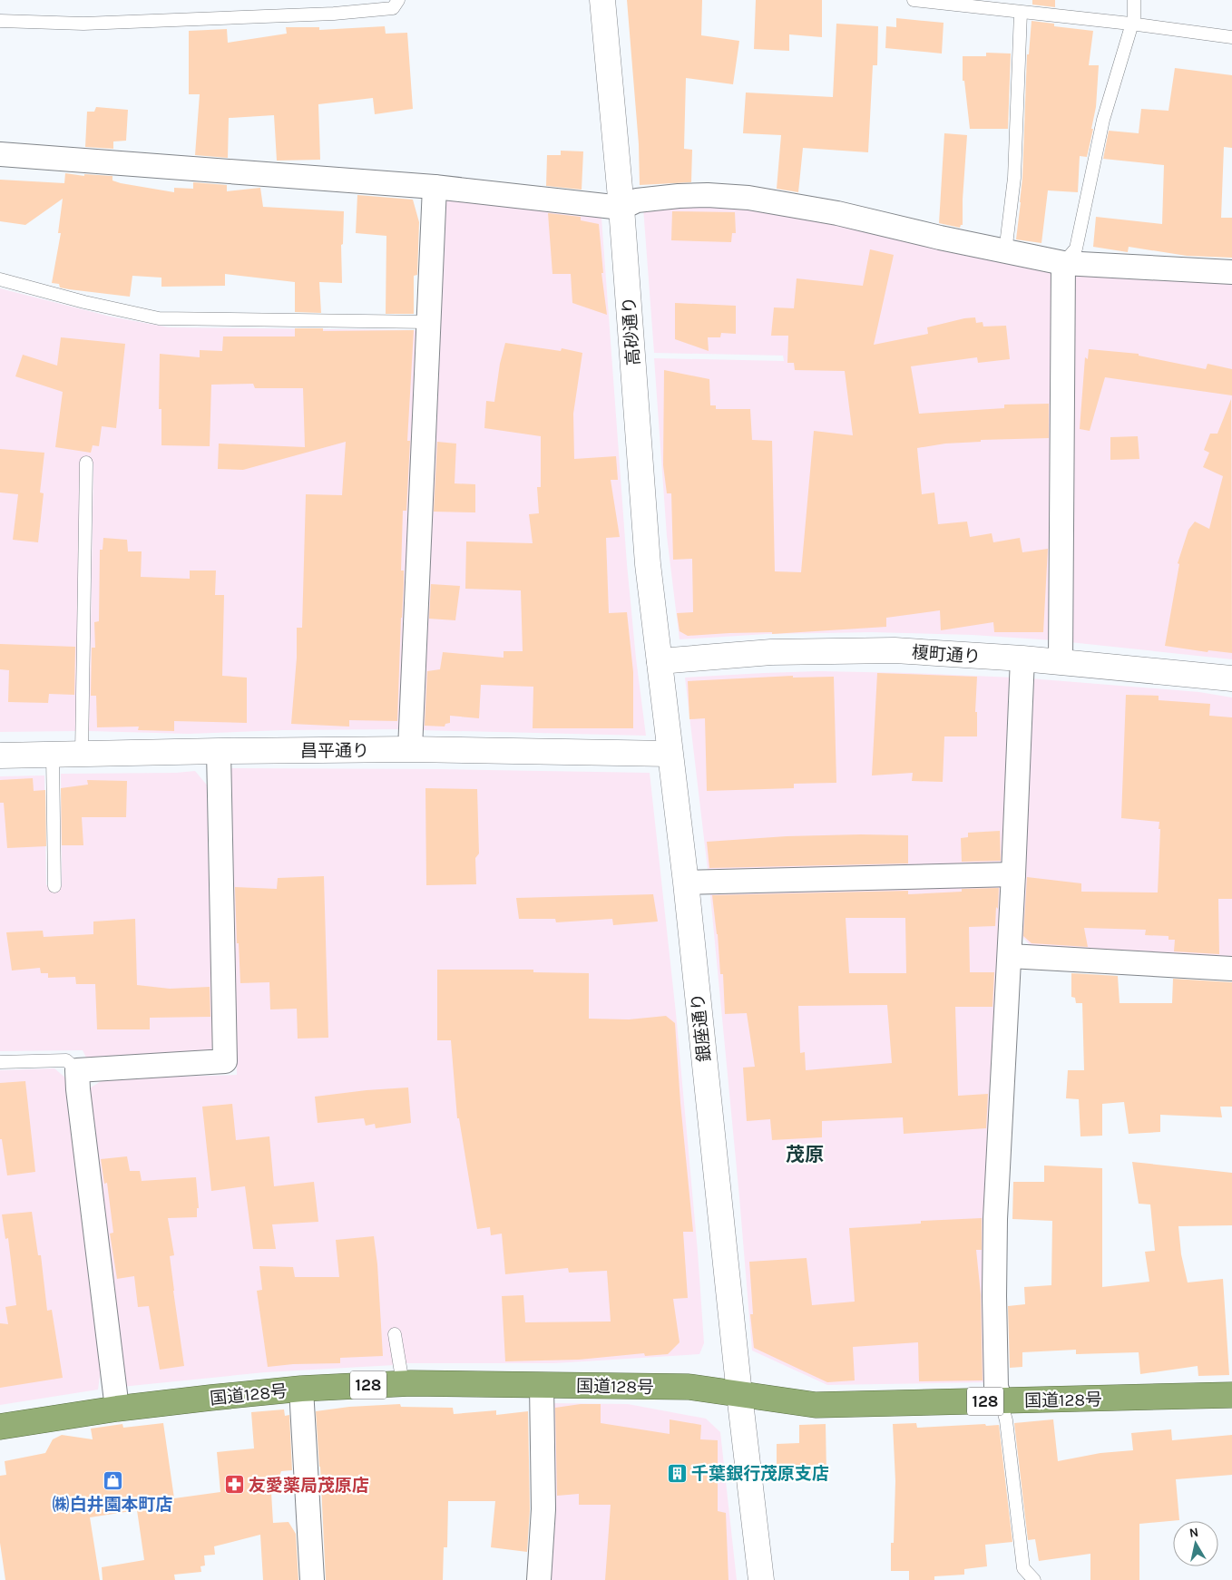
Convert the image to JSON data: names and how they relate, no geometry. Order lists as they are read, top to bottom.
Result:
{
  "streets": {
    "highway": ["128", "国道128号"],
    "street": [
      "高砂通り",
      "榎町通り",
      "昌平通り",
      "銀座通り"
    ]
  },
  "crossings": [
    ["高砂通り", "榎町通り"],
    ["高砂通り", "銀座通り"],
    ["榎町通り", "銀座通り"],
    ["昌平通り", "銀座通り"],
    ["銀座通り", "国道128号"]
  ],
  "districts": ["茂原"],
  "places": {
    "building": ["千葉銀行茂原支店"],
    "shop": ["㈱白井園本町店"],
    "pharmacy": ["友愛薬局茂原店"]
  },
  "north": "top"
}
